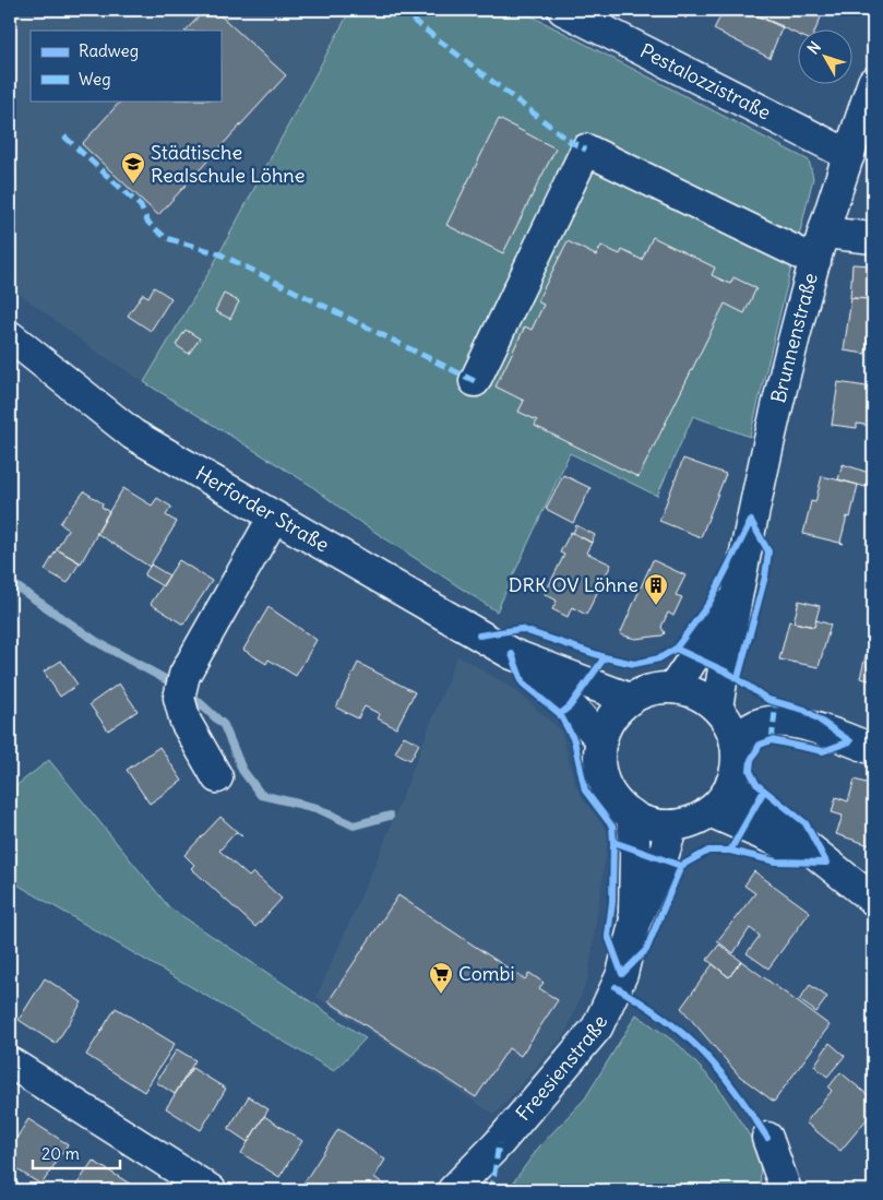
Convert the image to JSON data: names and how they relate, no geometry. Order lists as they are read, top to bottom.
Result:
{
  "streets": {
    "street": [
      "Pestalozzistraße",
      "Brunnenstraße",
      "Herforder Straße",
      "Freesienstraße"
    ]
  },
  "crossings": [
    ["Pestalozzistraße", "Brunnenstraße"],
    ["Brunnenstraße", "Herforder Straße"],
    ["Brunnenstraße", "Freesienstraße"],
    ["Herforder Straße", "Freesienstraße"]
  ],
  "places": {
    "school or university": ["Städtische Realschule Löhne"],
    "building": ["DRK OV Löhne"],
    "supermarket": ["Combi"]
  },
  "legend": ["Radweg", "Weg"],
  "scale_bar": "20 m",
  "north": "top left"
}
